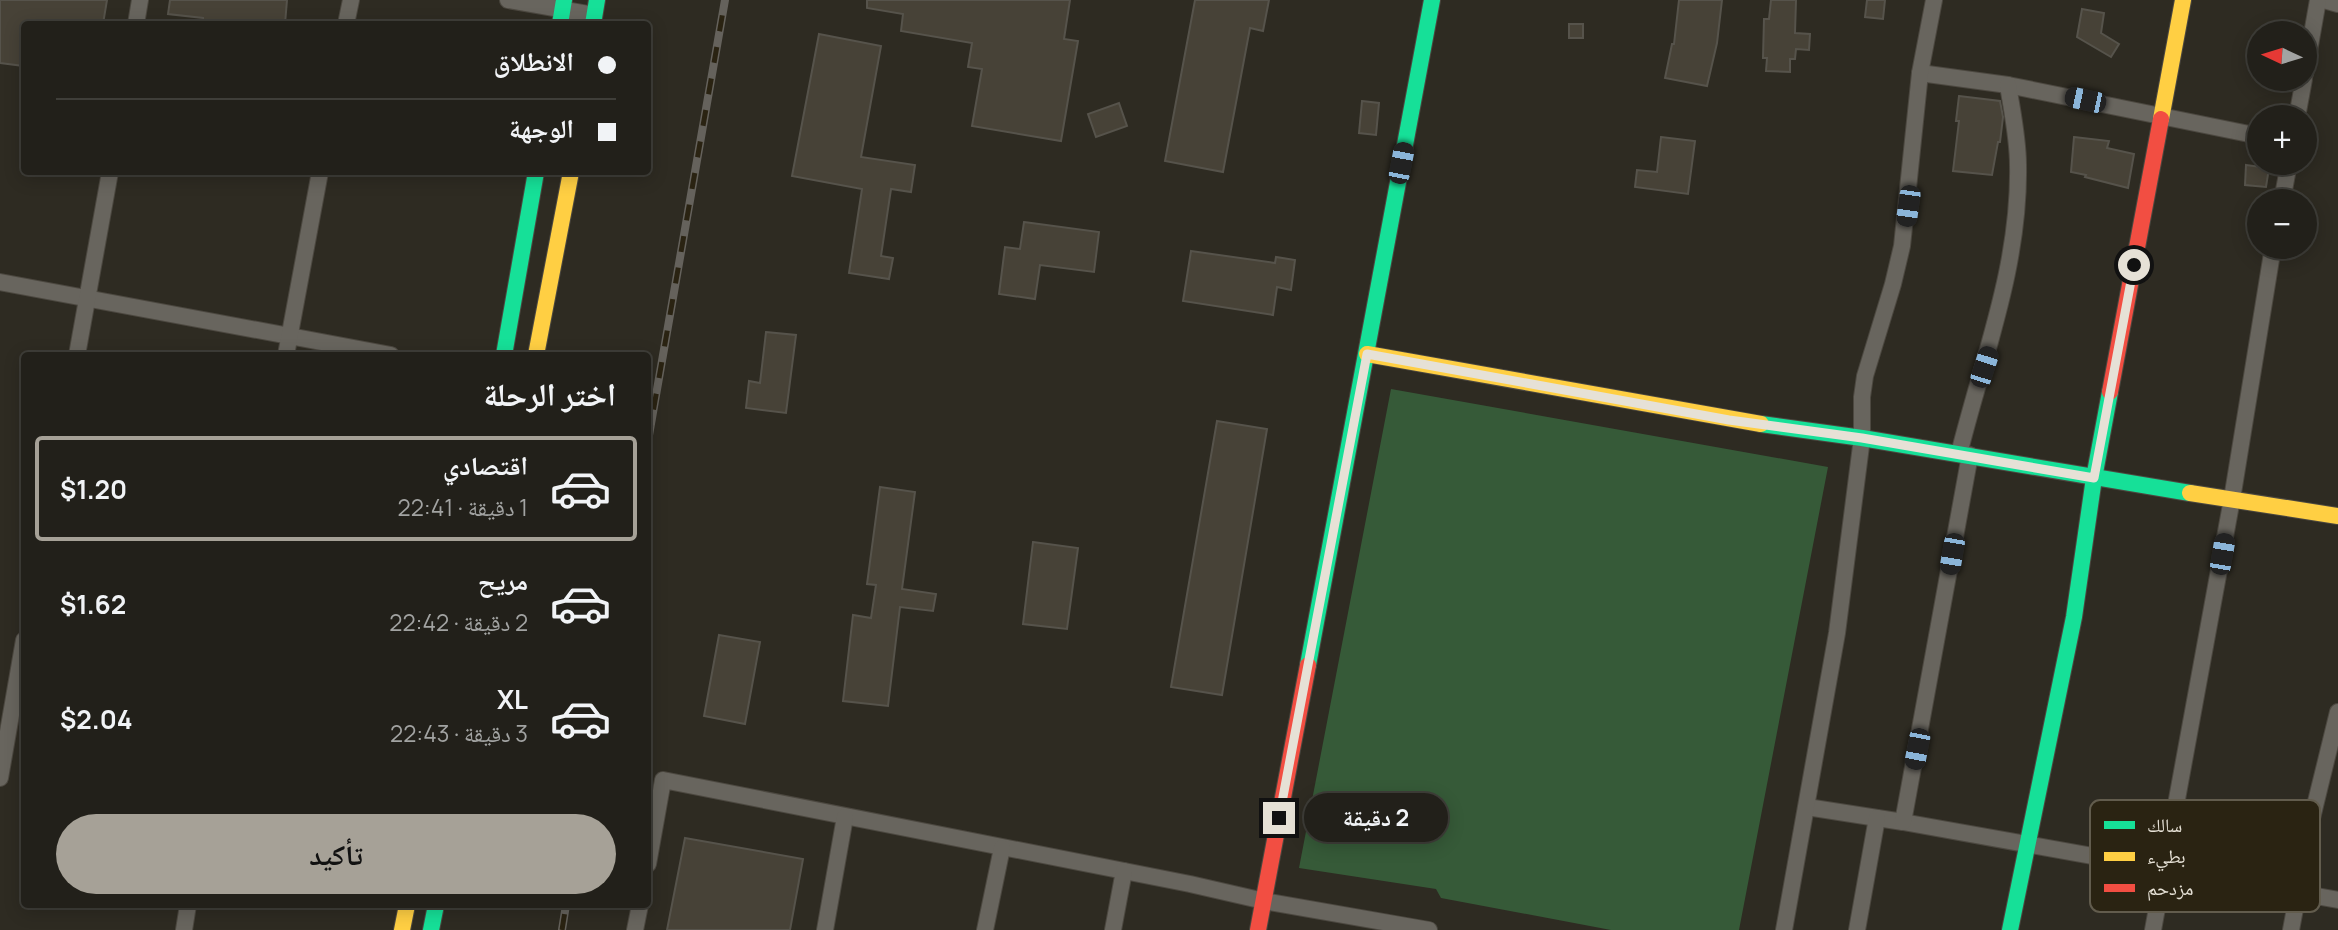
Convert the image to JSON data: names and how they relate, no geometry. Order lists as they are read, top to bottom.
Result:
{
  "legend": ["سالك", "بطيء", "مزدحم"],
  "north": "left",
  "page": {
    "map_buttons": ["+", "−"],
    "banner": ["الانطلاق", "الوجهة"],
    "heading": "اختر الرحلة",
    "list": [
      {
        "name": "اقتصادي",
        "note": "1 دقيقة · 22:41",
        "value": "$1.20"
      },
      {
        "name": "مريح",
        "note": "2 دقيقة · 22:42",
        "value": "$1.62"
      },
      {
        "name": "XL",
        "note": "3 دقيقة · 22:43",
        "value": "$2.04"
      }
    ],
    "bubble": "2 دقيقة",
    "buttons": "تأكيد"
  }
}
